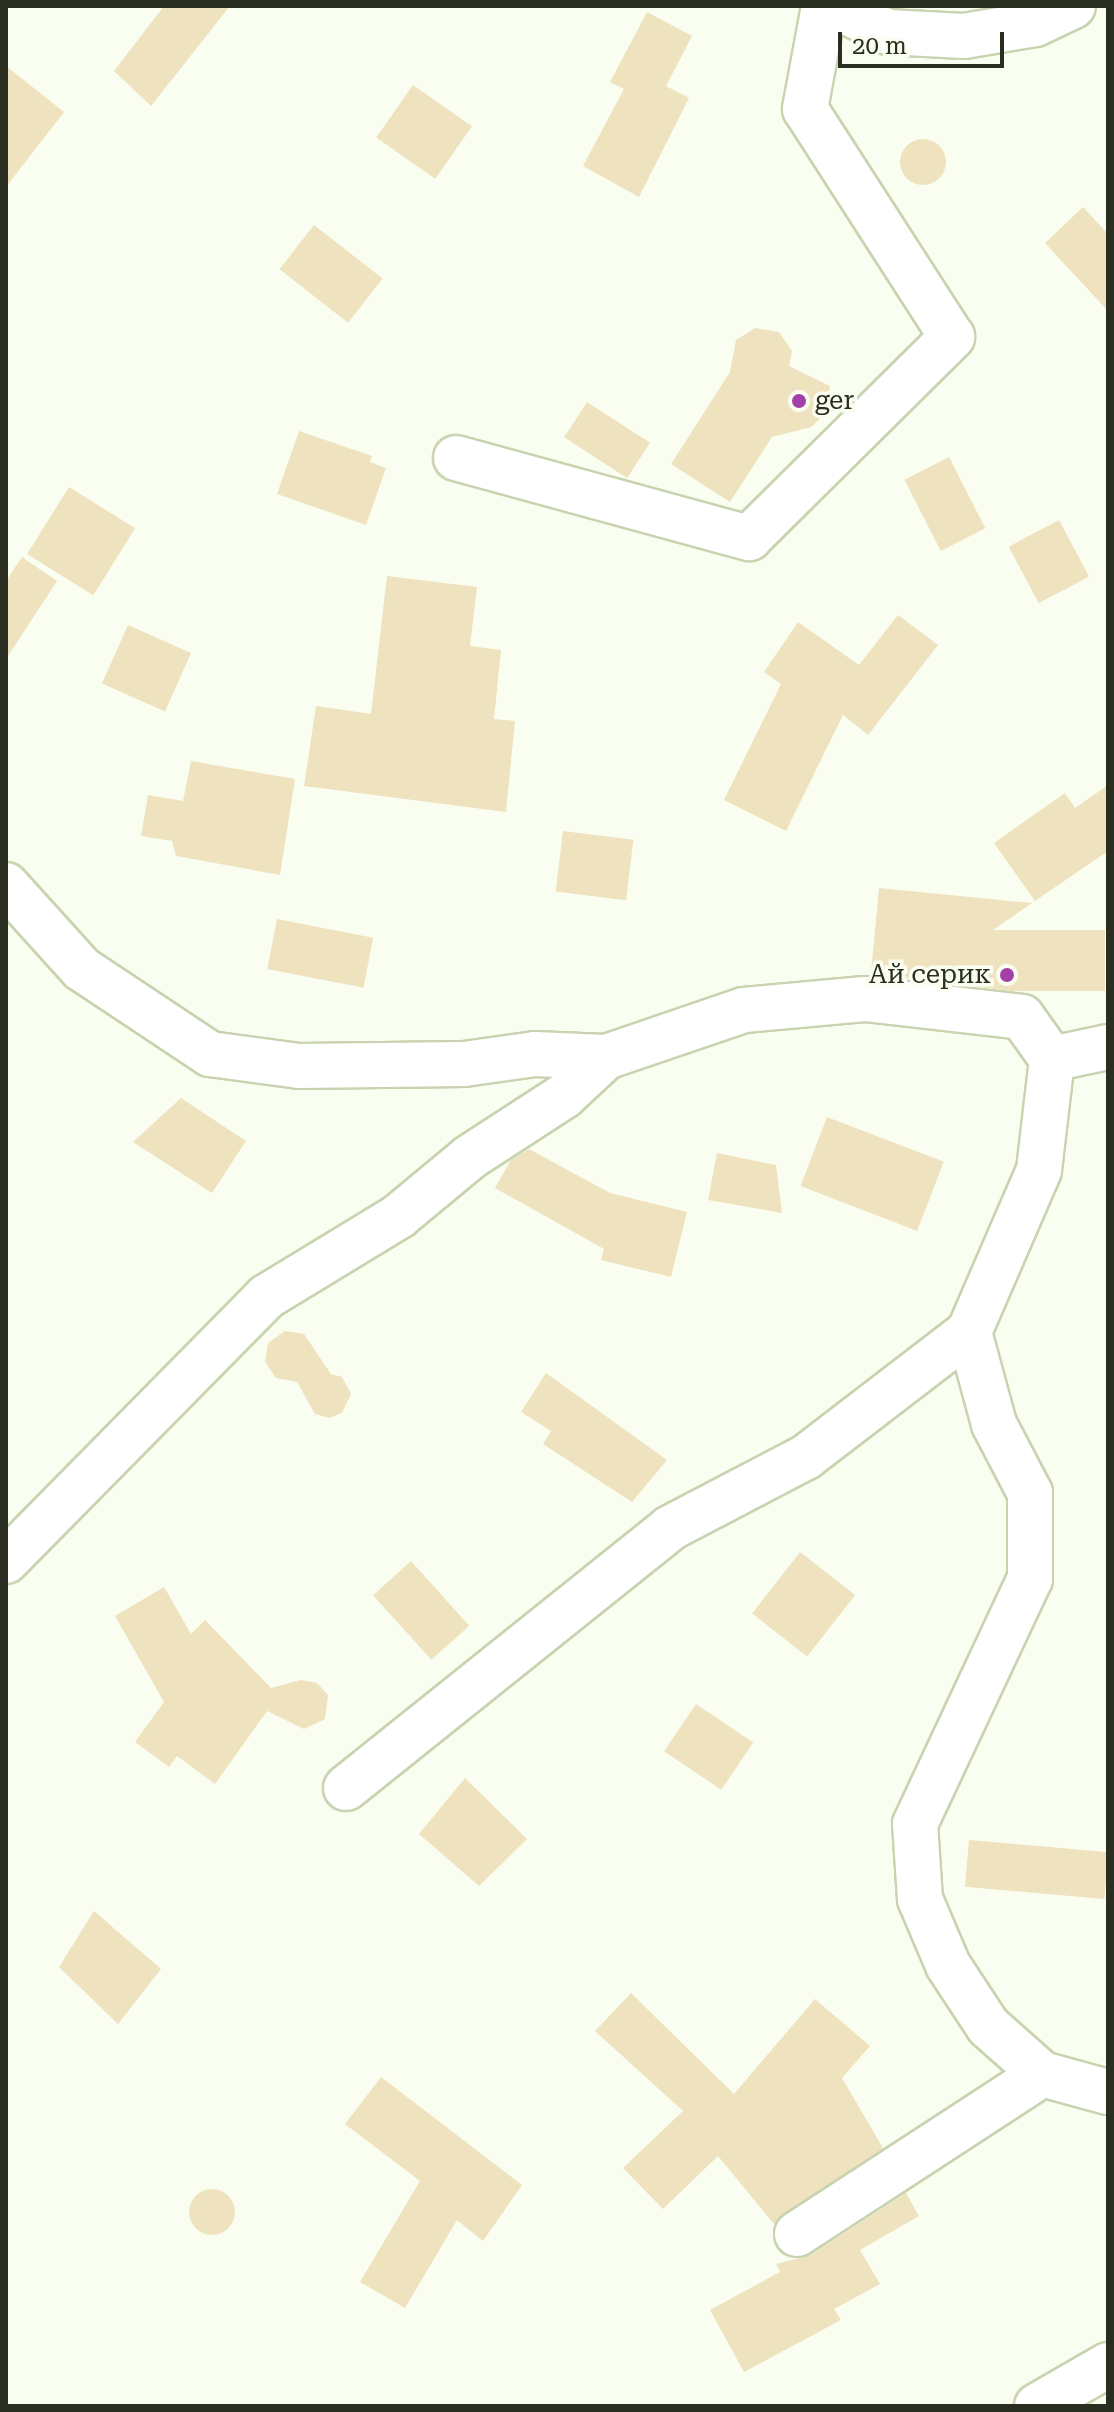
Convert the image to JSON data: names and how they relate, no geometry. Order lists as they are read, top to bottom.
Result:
{
  "places": ["ger", "Ай серик"],
  "scale_bar": "20 m"
}
